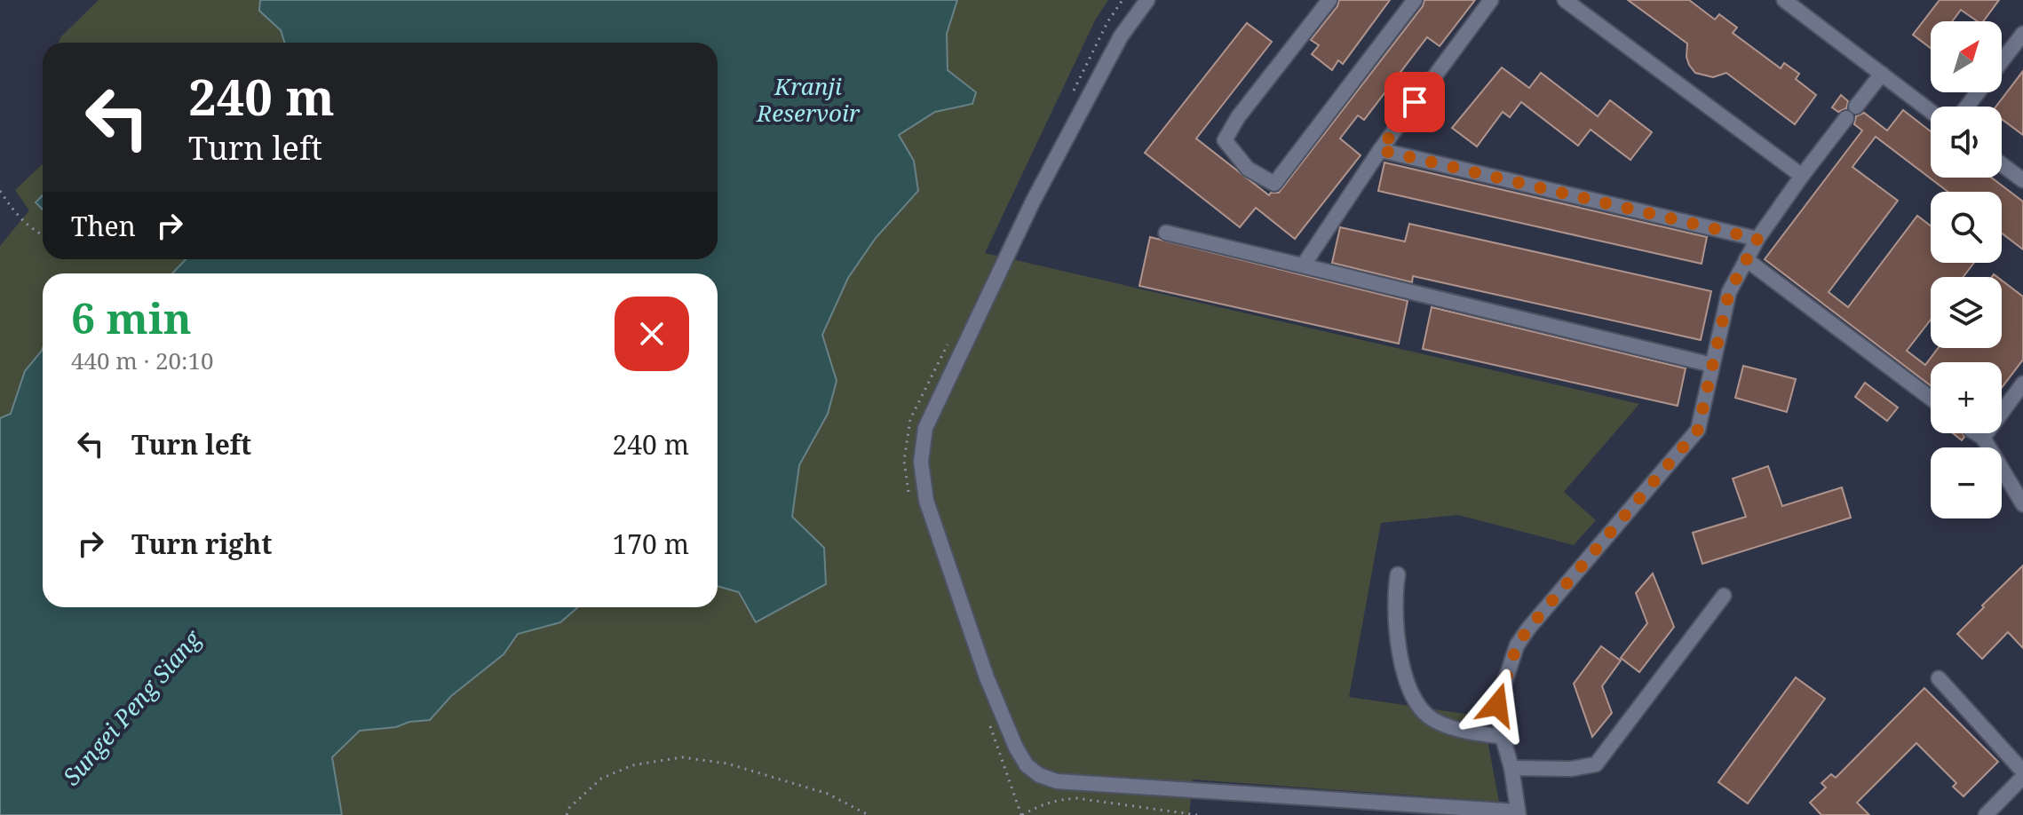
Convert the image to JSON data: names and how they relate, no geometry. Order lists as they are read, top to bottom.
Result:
{
  "water": ["Kranji Reservoir", "Sungei Peng Siang"],
  "north": "top right",
  "page": {
    "map_buttons": ["+", "−"],
    "turn": ["240 m", "Turn left"],
    "then": "Then",
    "heading": ["6 min", "440 m · 20:10"],
    "list": [
      {
        "name": "Turn left",
        "value": "240 m"
      },
      {
        "name": "Turn right",
        "value": "170 m"
      }
    ]
  }
}
